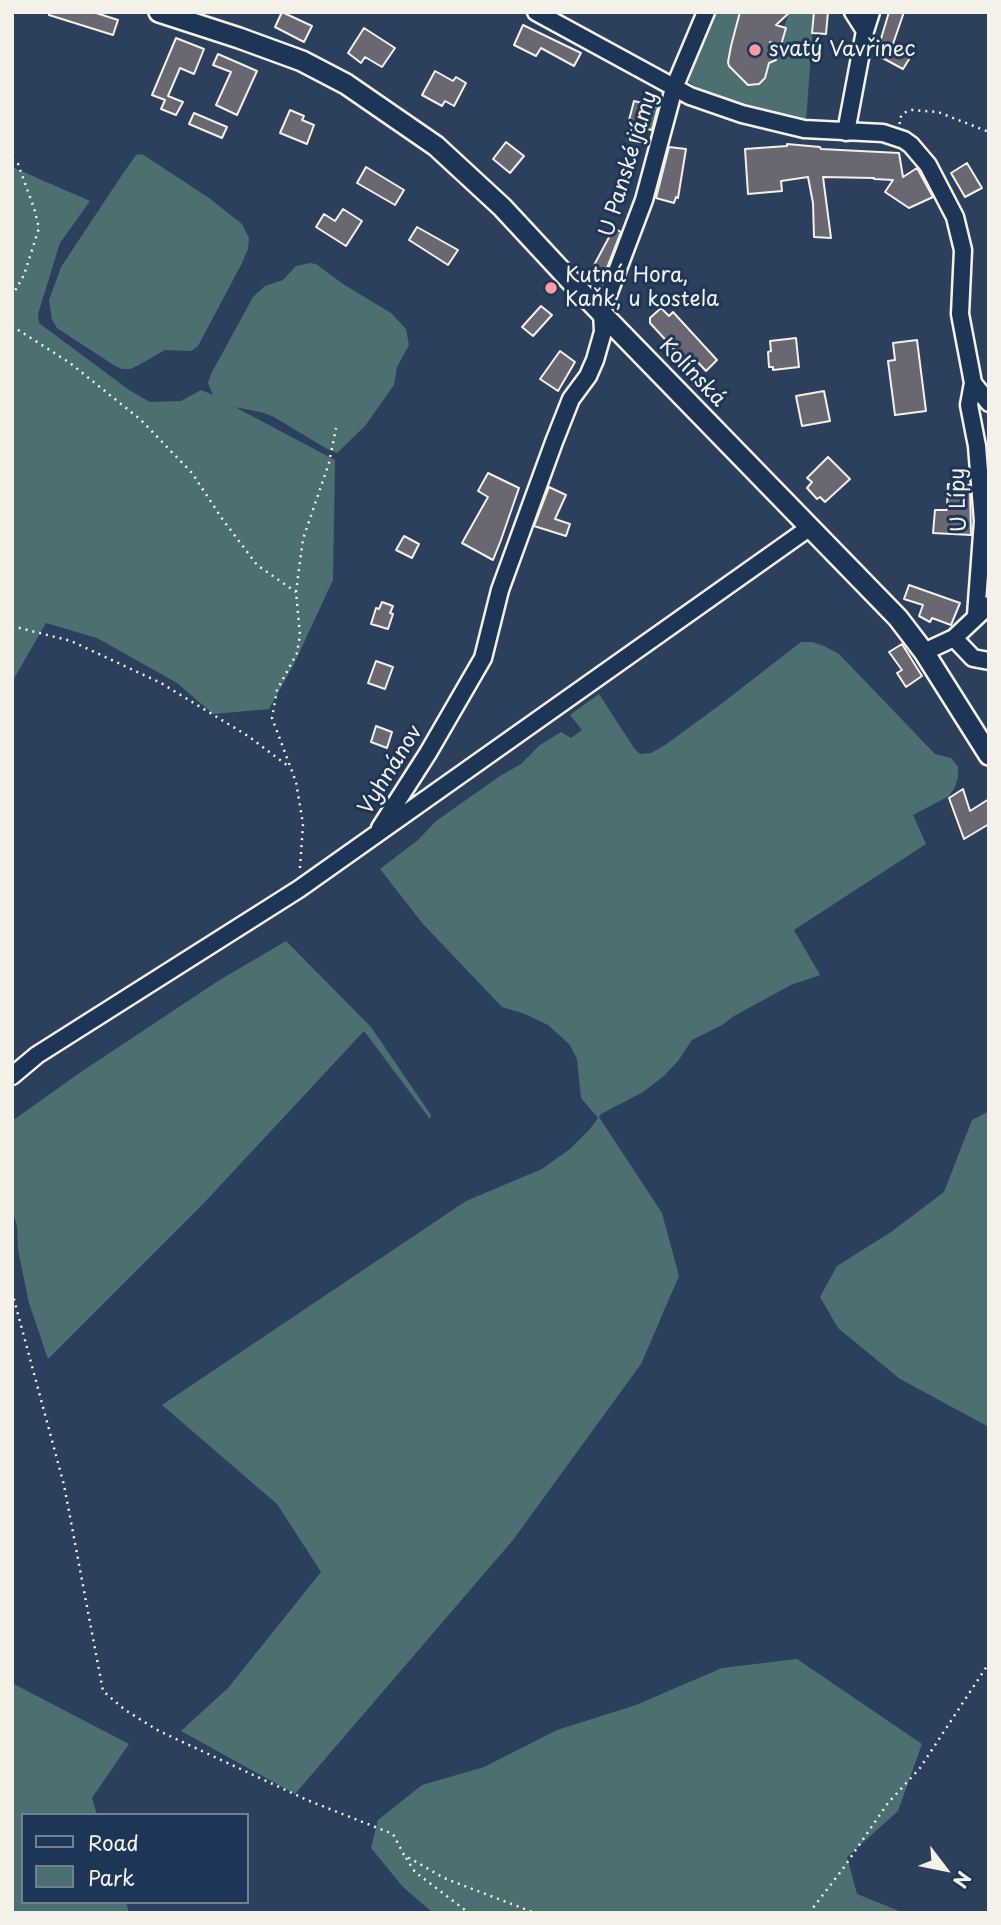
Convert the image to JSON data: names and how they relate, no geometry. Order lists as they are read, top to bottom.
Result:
{
  "streets": {
    "street": [
      "U Panské jámy",
      "Kolínská",
      "U Lípy",
      "Vyhnánov"
    ]
  },
  "crossings": [
    ["U Panské jámy", "Kolínská"],
    ["U Panské jámy", "U Lípy"],
    ["U Panské jámy", "Vyhnánov"],
    ["Kolínská", "U Lípy"],
    ["Kolínská", "Vyhnánov"]
  ],
  "places": ["svatý Vavřinec", "Kutná Hora, Kaňk, u kostela"],
  "legend": ["Road", "Park"],
  "north": "bottom right"
}
